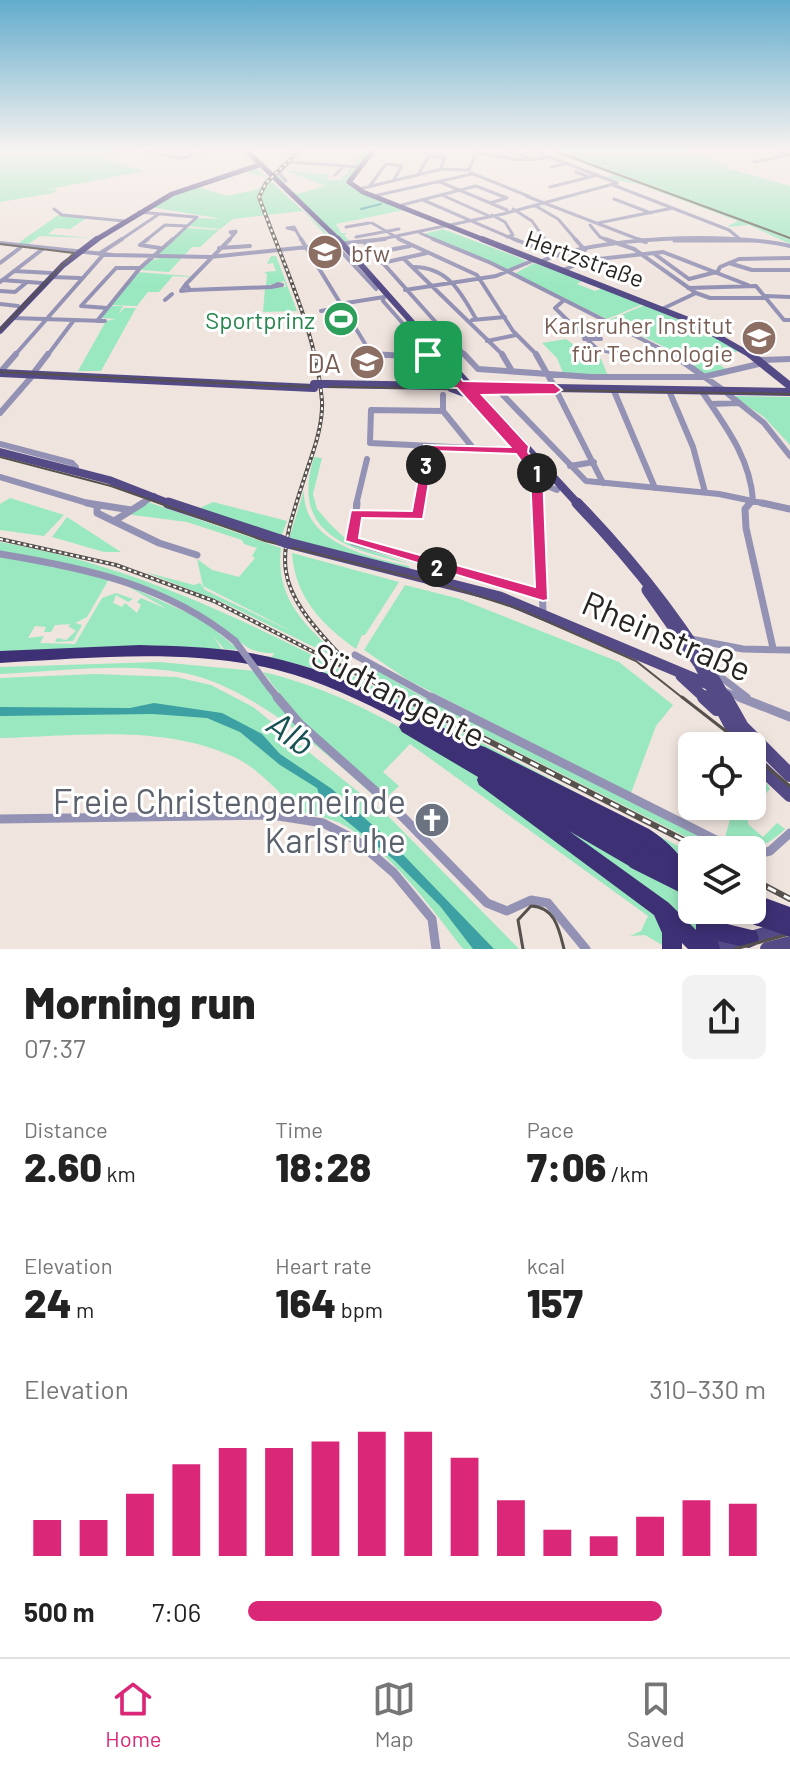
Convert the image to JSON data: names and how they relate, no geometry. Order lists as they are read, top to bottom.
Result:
{
  "streets": {
    "highway": ["Südtangente"],
    "main road": ["Hertzstraße", "Rheinstraße"]
  },
  "water": ["Alb"],
  "places": {
    "school or university": ["bfw", "Karlsruher Institut für Technologie", "DA"],
    "sports": ["Sportprinz"],
    "church": ["Freie Christengemeinde Karlsruhe"]
  },
  "page": {
    "pins": ["3", "1", "2"],
    "heading": ["Morning run", "07:37"],
    "stats": [
      ["Distance", "2.60 km"],
      ["Time", "18:28"],
      ["Pace", "7:06 /km"],
      ["Elevation", "24 m"],
      ["Heart rate", "164 bpm"],
      ["kcal", "157"]
    ],
    "chart": ["Elevation", "310–330 m"],
    "list": [
      {
        "name": "500 m",
        "note": "7:06"
      }
    ],
    "tabs": ["Home", "Map", "Saved"]
  }
}
